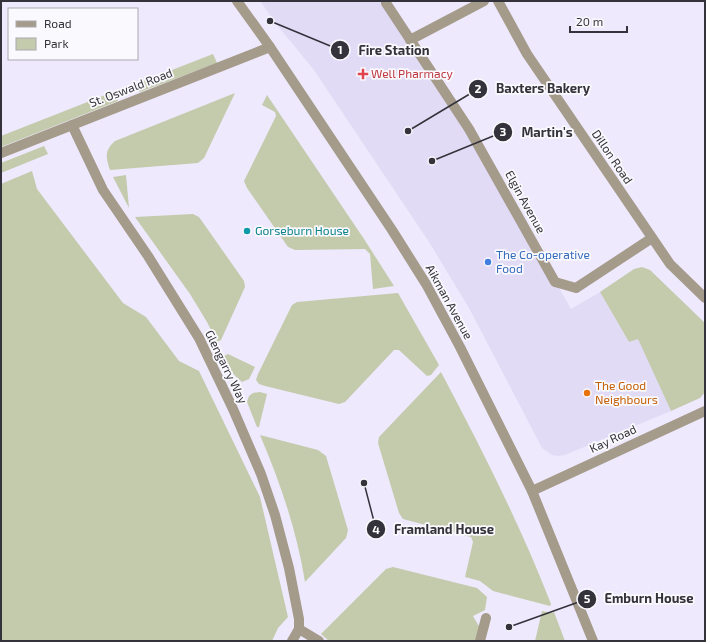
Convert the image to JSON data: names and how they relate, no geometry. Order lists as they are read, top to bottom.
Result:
{
  "streets": {
    "street": [
      "St. Oswald Road",
      "Dillon Road",
      "Elgin Avenue",
      "Aikman Avenue",
      "Glengarry Way",
      "Kay Road"
    ]
  },
  "crossings": [
    ["St. Oswald Road", "Aikman Avenue"],
    ["St. Oswald Road", "Glengarry Way"],
    ["Dillon Road", "Elgin Avenue"],
    ["Aikman Avenue", "Kay Road"]
  ],
  "places": {
    "other": [
      "Fire Station",
      "Baxters Bakery",
      "Martin's",
      "Gorseburn House",
      "The Co-operative Food",
      "The Good Neighbours",
      "Framland House",
      "Emburn House"
    ],
    "health": ["Well Pharmacy"]
  },
  "legend": ["Road", "Park"],
  "scale_bar": "20 m"
}
